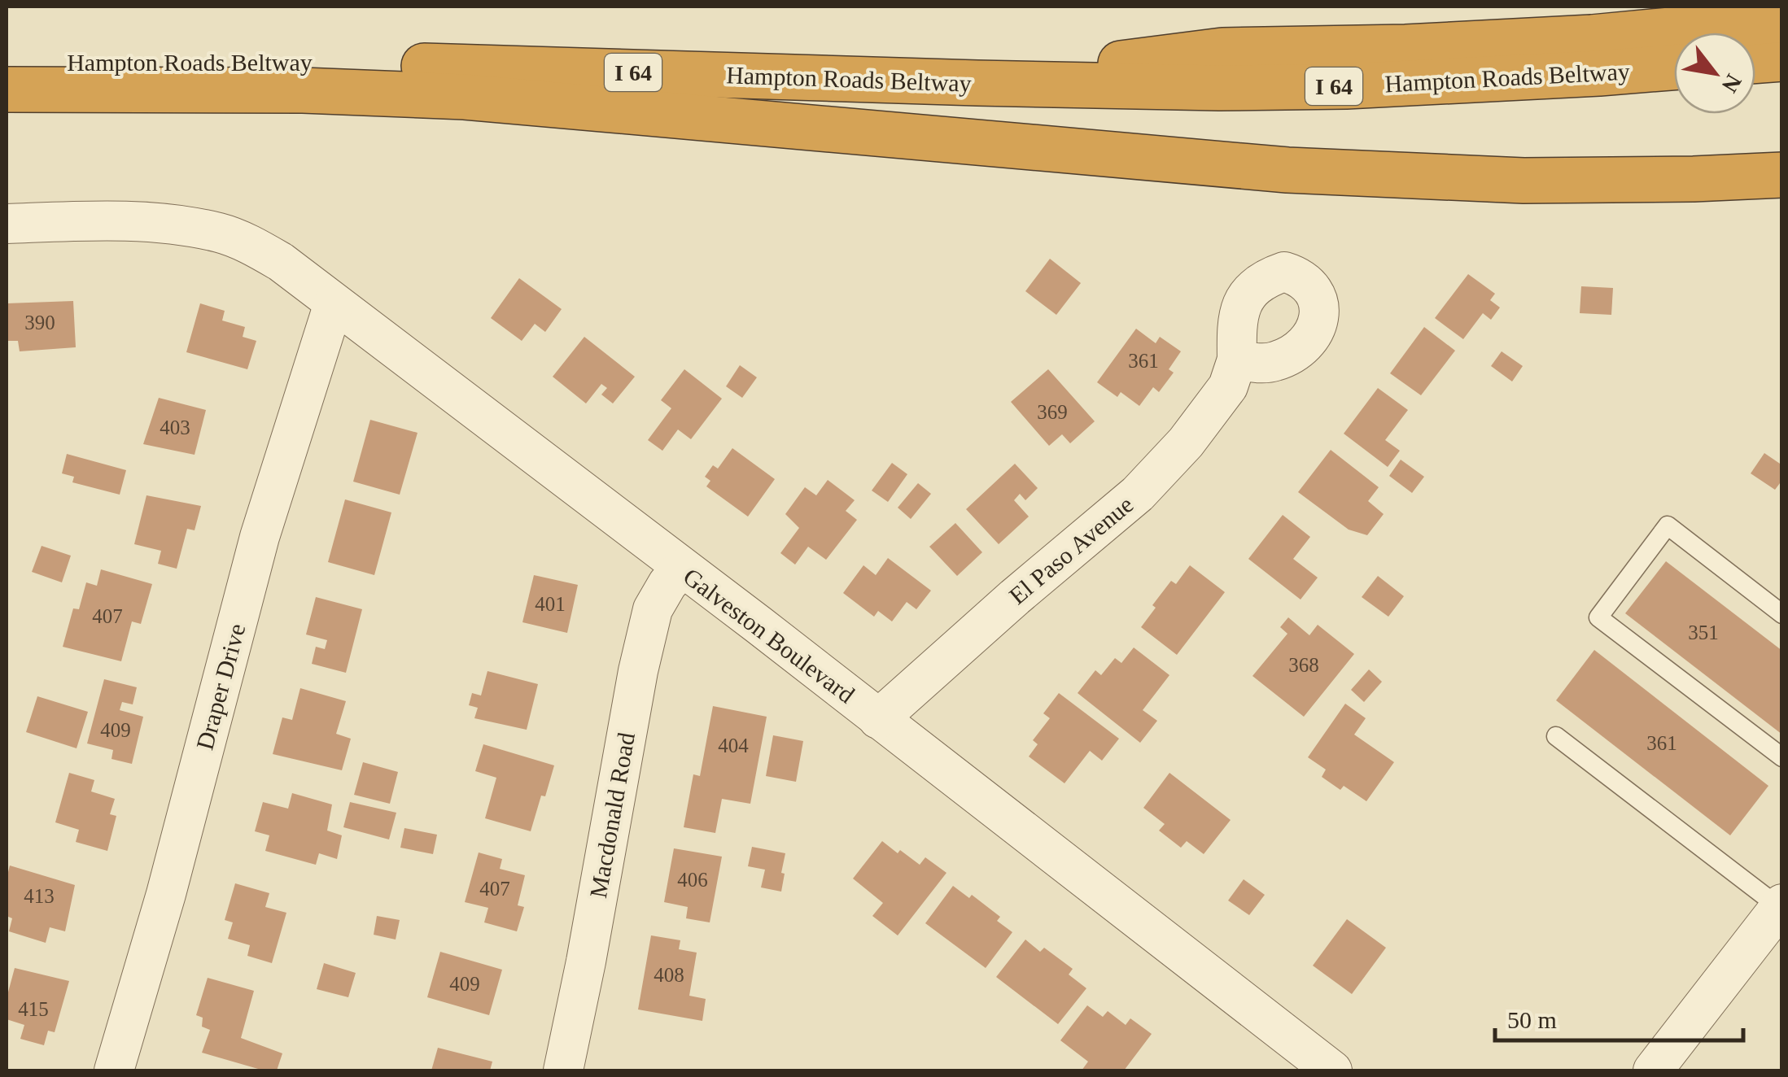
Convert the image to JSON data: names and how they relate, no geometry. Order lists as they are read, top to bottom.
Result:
{
  "streets": {
    "highway": ["Hampton Roads Beltway", "I 64"],
    "street": [
      "El Paso Avenue",
      "Galveston Boulevard",
      "Draper Drive",
      "Macdonald Road"
    ]
  },
  "crossings": [
    ["El Paso Avenue", "Galveston Boulevard"],
    ["Galveston Boulevard", "Draper Drive"],
    ["Galveston Boulevard", "Macdonald Road"]
  ],
  "house_numbers": [
    "390",
    "361",
    "369",
    "403",
    "401",
    "407",
    "351",
    "368",
    "409",
    "361",
    "404",
    "406",
    "407",
    "413",
    "408",
    "409",
    "415"
  ],
  "scale_bar": "50 m",
  "north": "bottom right"
}
